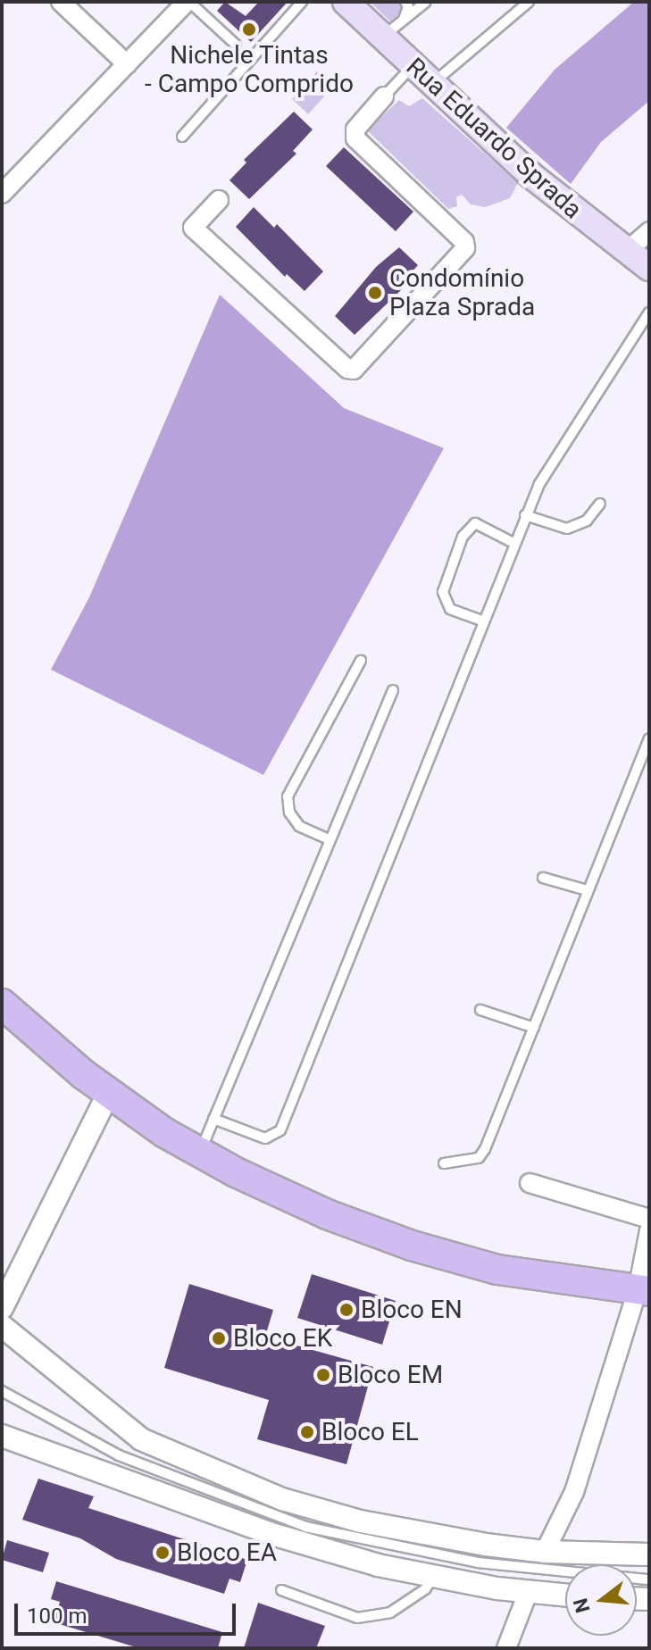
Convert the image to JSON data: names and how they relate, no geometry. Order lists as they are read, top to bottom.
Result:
{
  "streets": {
    "main road": ["Rua Eduardo Sprada"]
  },
  "places": [
    "Nichele Tintas - Campo Comprido",
    "Condomínio Plaza Sprada",
    "Bloco EN",
    "Bloco EK",
    "Bloco EM",
    "Bloco EL",
    "Bloco EA"
  ],
  "scale_bar": "100 m",
  "north": "left"
}
